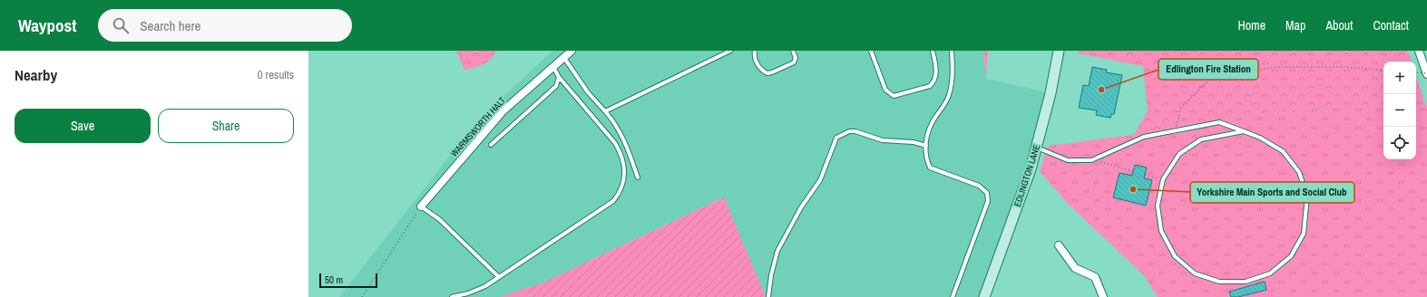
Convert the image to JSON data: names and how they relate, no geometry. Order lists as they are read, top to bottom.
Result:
{
  "streets": {
    "main road": ["EDLINGTON LANE"],
    "street": ["WARMSWORTH HALT"]
  },
  "places": ["Edlington Fire Station", "Yorkshire Main Sports and Social Club"],
  "scale_bar": "50 m",
  "page": {
    "header": "Waypost",
    "search": "Search here",
    "nav": [
      "Home",
      "Map",
      "About",
      "Contact"
    ],
    "heading": ["Nearby", "0 results"],
    "map_buttons": ["+", "−"],
    "buttons": ["Save", "Share"],
    "scale": "50 m"
  }
}
